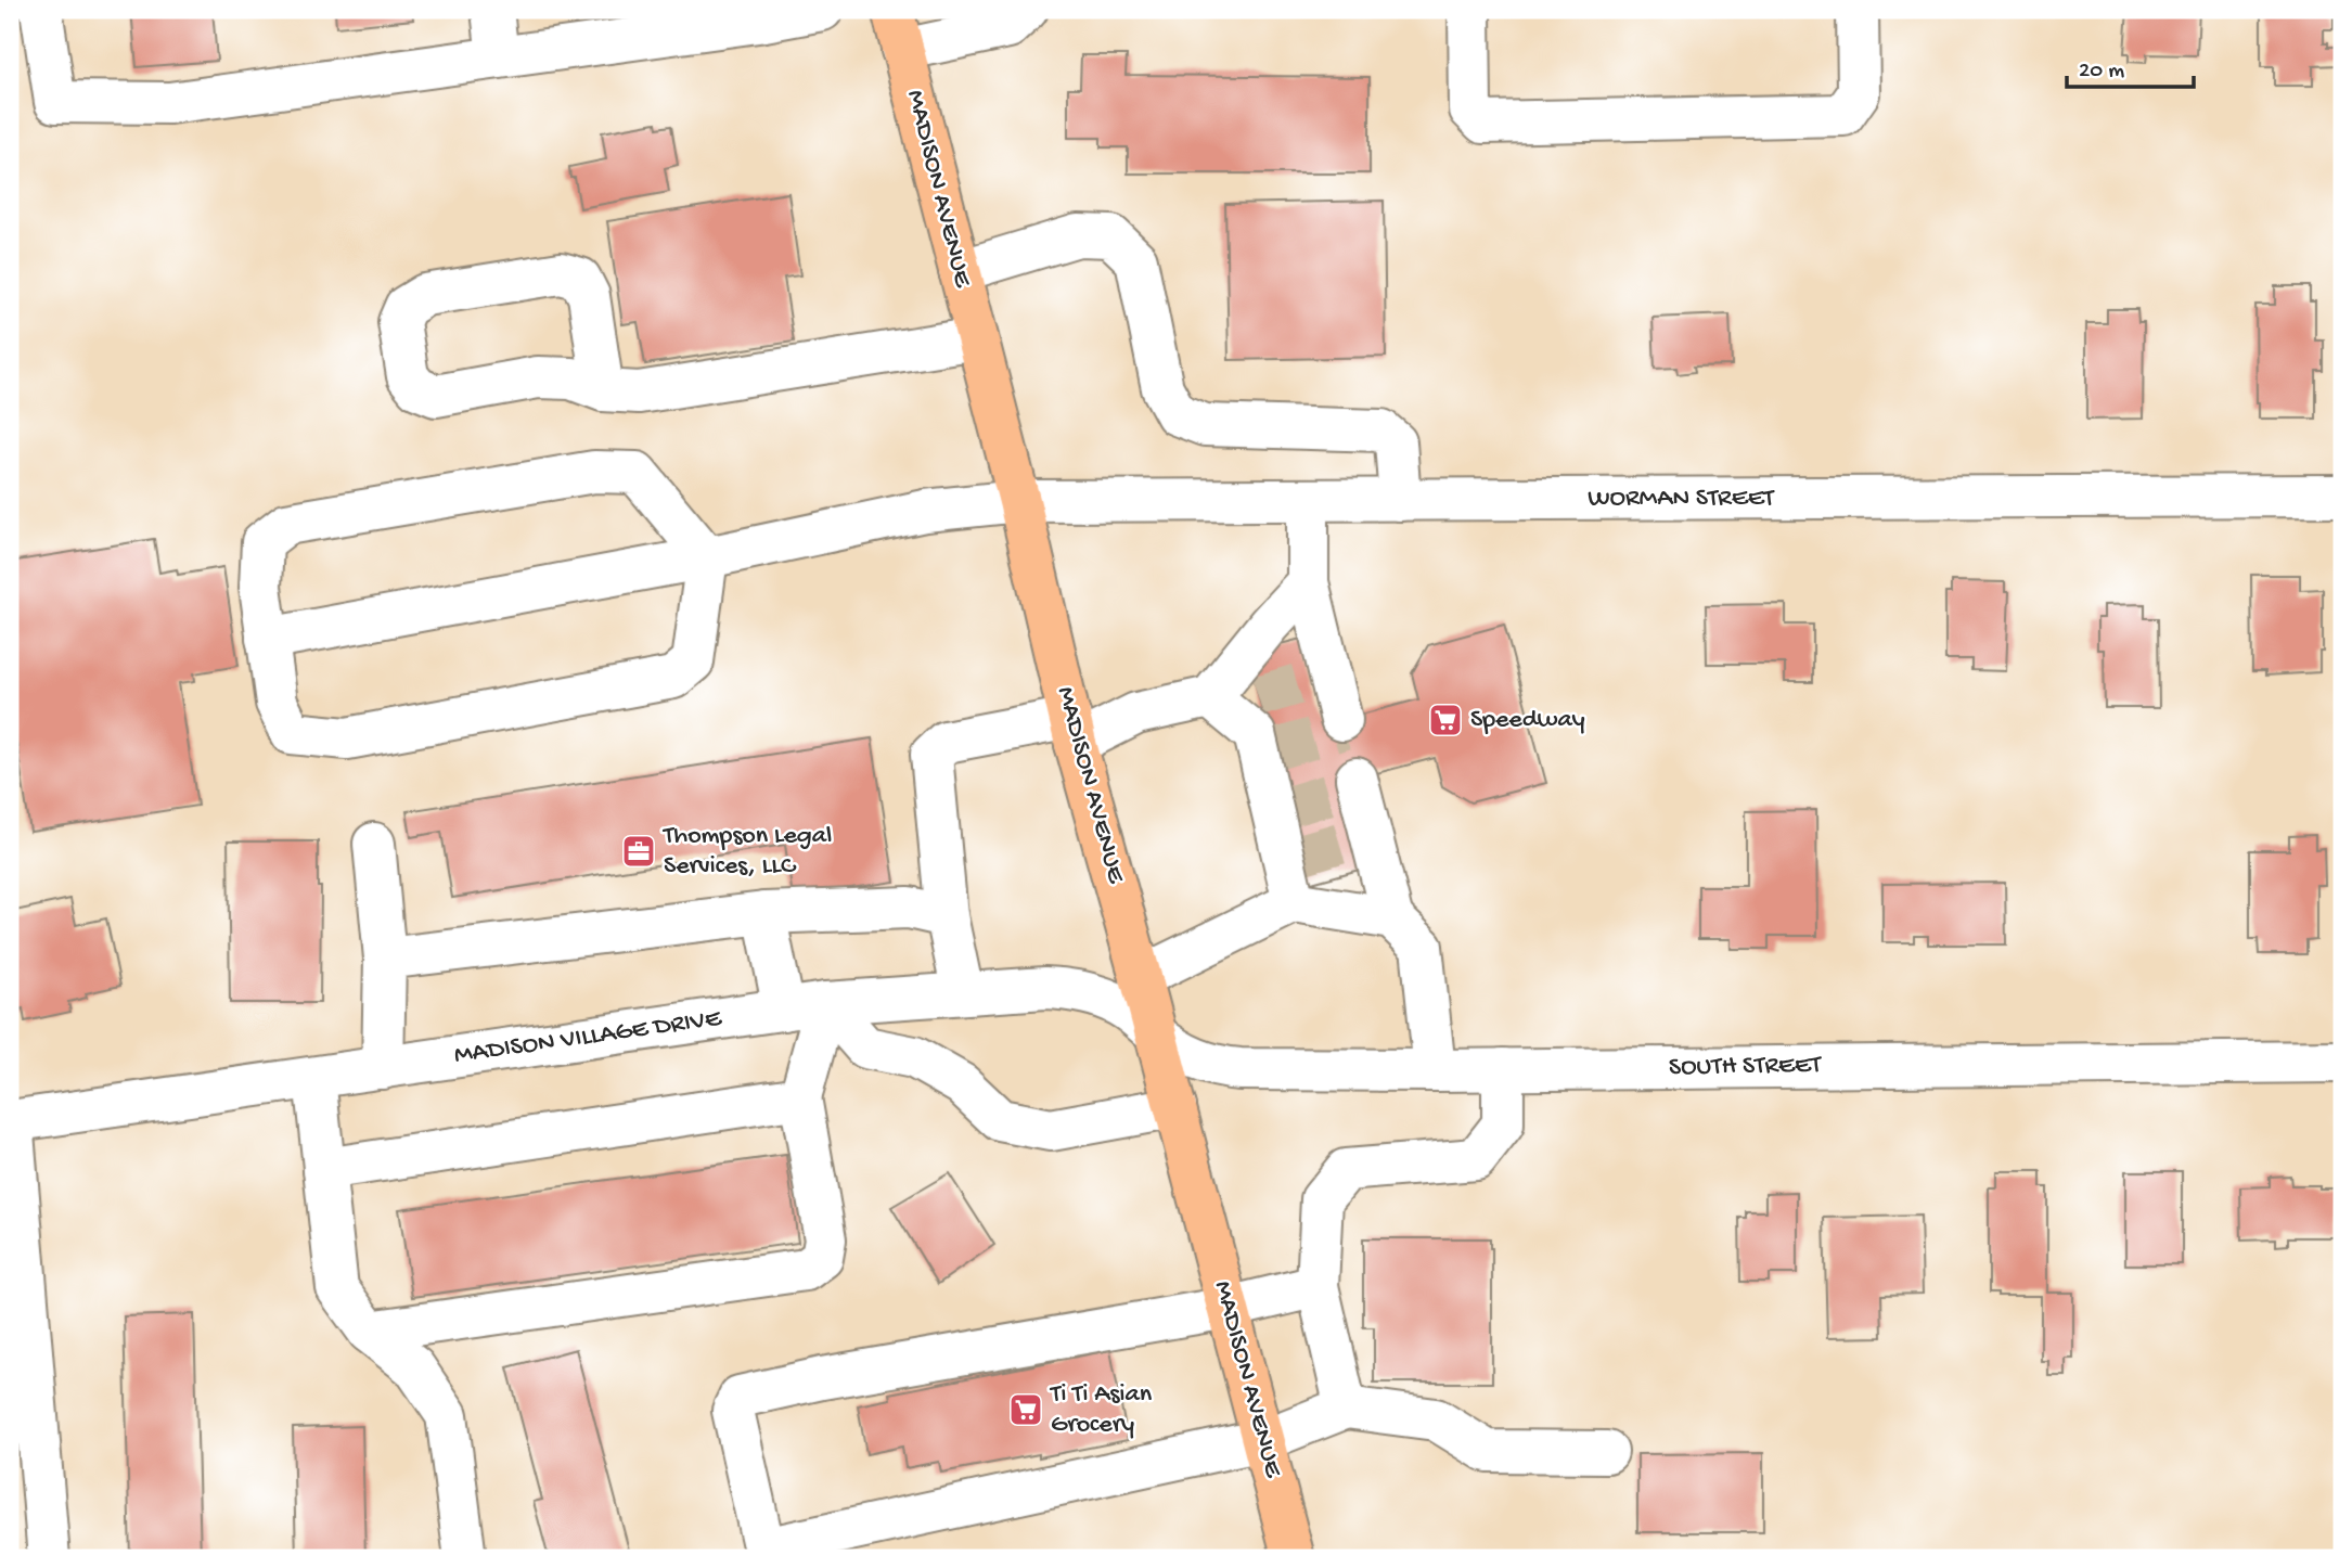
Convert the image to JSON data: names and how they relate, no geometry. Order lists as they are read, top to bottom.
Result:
{
  "streets": {
    "main road": ["MADISON AVENUE"],
    "street": ["WORMAN STREET", "MADISON VILLAGE DRIVE", "SOUTH STREET"]
  },
  "crossings": [
    ["MADISON AVENUE", "WORMAN STREET"],
    ["MADISON AVENUE", "MADISON VILLAGE DRIVE"],
    ["MADISON AVENUE", "SOUTH STREET"],
    ["MADISON VILLAGE DRIVE", "SOUTH STREET"]
  ],
  "places": {
    "supermarket": ["Speedway", "Ti Ti Asian Grocery"],
    "office": ["Thompson Legal Services, LLC"]
  },
  "scale_bar": "20 m"
}
